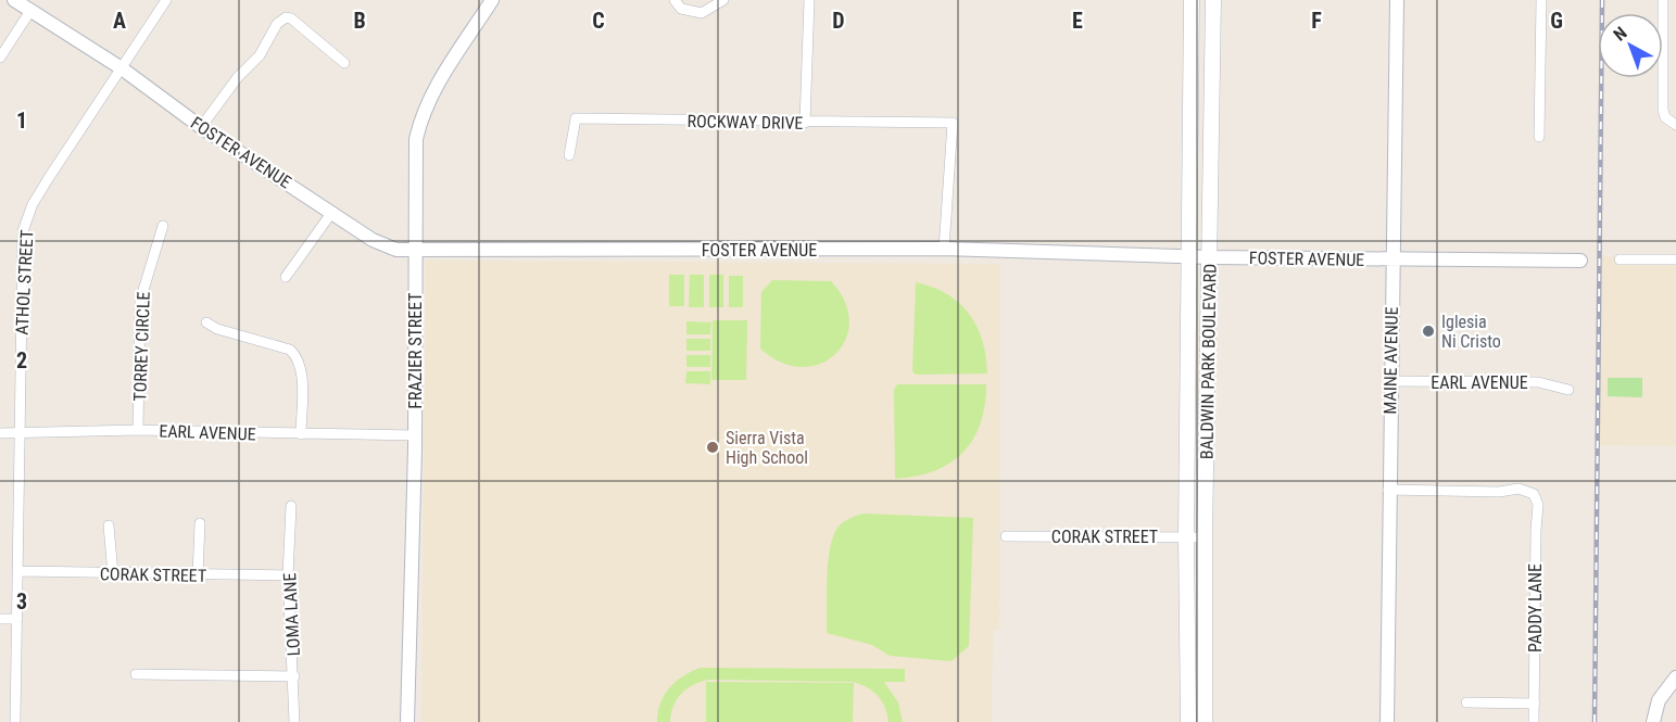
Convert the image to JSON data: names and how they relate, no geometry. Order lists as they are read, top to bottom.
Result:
{
  "streets": {
    "main road": ["BALDWIN PARK BOULEVARD"],
    "street": [
      "ROCKWAY DRIVE",
      "FOSTER AVENUE",
      "ATHOL STREET",
      "TORREY CIRCLE",
      "FRAZIER STREET",
      "MAINE AVENUE",
      "EARL AVENUE",
      "CORAK STREET",
      "PADDY LANE",
      "LOMA LANE"
    ]
  },
  "crossings": [
    ["ROCKWAY DRIVE", "FOSTER AVENUE"],
    ["FOSTER AVENUE", "ATHOL STREET"],
    ["FOSTER AVENUE", "FRAZIER STREET"],
    ["FOSTER AVENUE", "MAINE AVENUE"],
    ["FOSTER AVENUE", "BALDWIN PARK BOULEVARD"],
    ["ATHOL STREET", "EARL AVENUE"],
    ["ATHOL STREET", "CORAK STREET"],
    ["TORREY CIRCLE", "EARL AVENUE"],
    ["FRAZIER STREET", "EARL AVENUE"],
    ["MAINE AVENUE", "EARL AVENUE"],
    ["MAINE AVENUE", "PADDY LANE"],
    ["BALDWIN PARK BOULEVARD", "CORAK STREET"],
    ["CORAK STREET", "LOMA LANE"]
  ],
  "places": ["Iglesia Ni Cristo", "Sierra Vista High School"],
  "north": "top left",
  "grid": {
    "columns": [
      "A",
      "B",
      "C",
      "D",
      "E",
      "F",
      "G"
    ],
    "rows": ["1", "2", "3"]
  }
}
